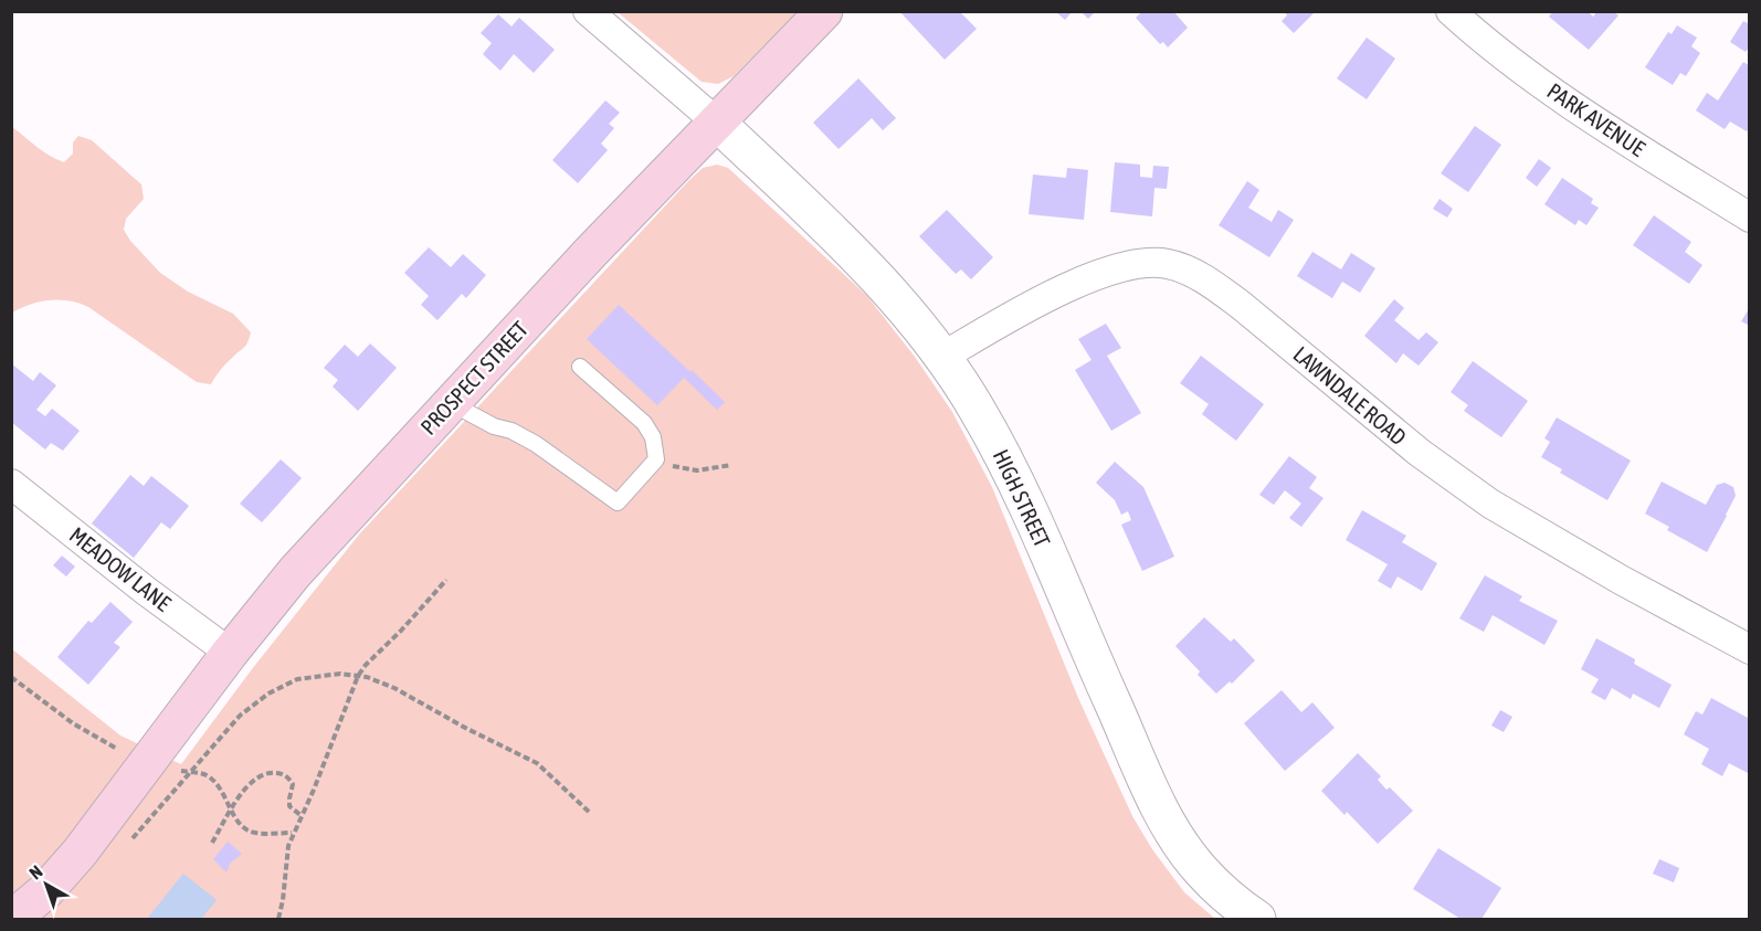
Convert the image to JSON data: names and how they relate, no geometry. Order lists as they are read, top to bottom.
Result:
{
  "streets": {
    "main road": ["PROSPECT STREET"],
    "street": [
      "PARK AVENUE",
      "LAWNDALE ROAD",
      "HIGH STREET",
      "MEADOW LANE"
    ]
  },
  "crossings": [
    ["PROSPECT STREET", "HIGH STREET"],
    ["PROSPECT STREET", "MEADOW LANE"],
    ["LAWNDALE ROAD", "HIGH STREET"]
  ],
  "north": "top left"
}
